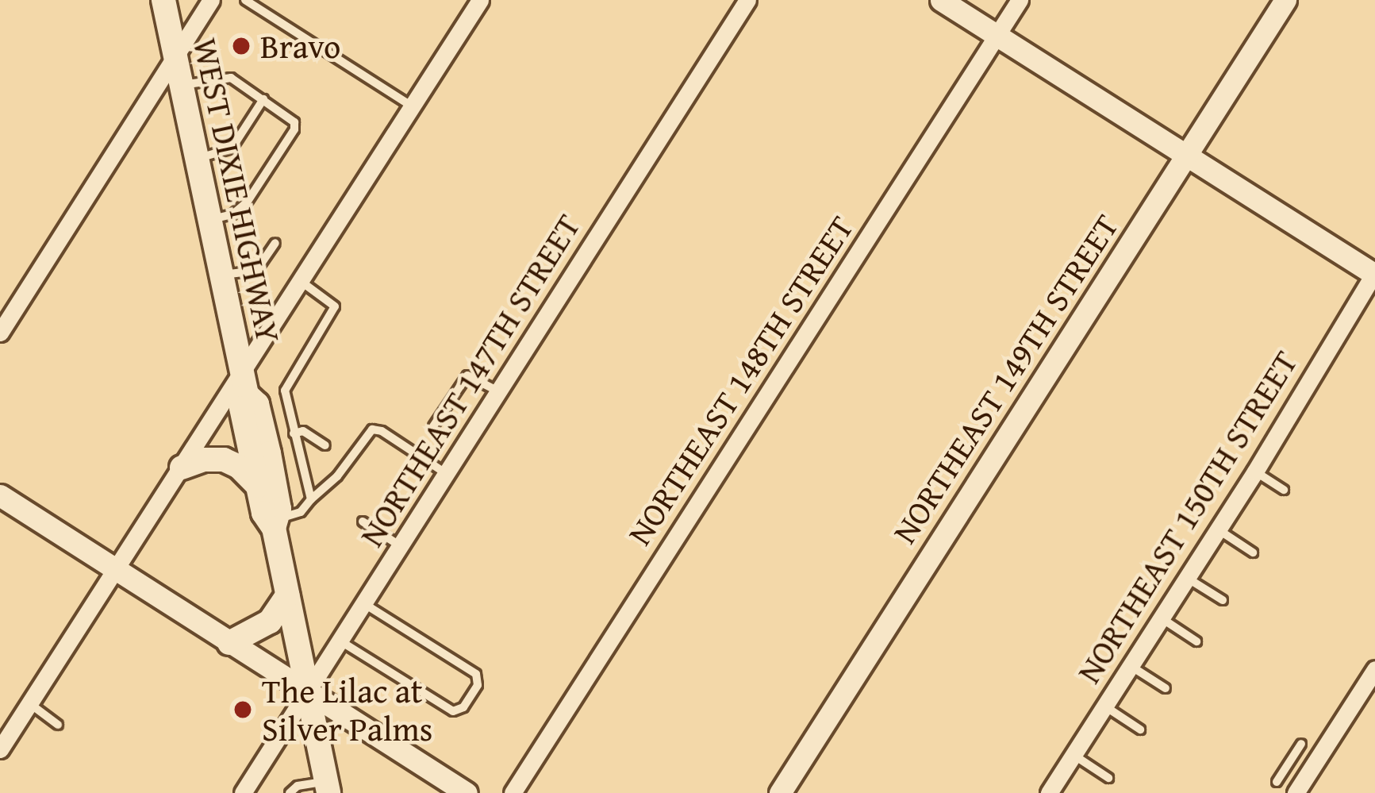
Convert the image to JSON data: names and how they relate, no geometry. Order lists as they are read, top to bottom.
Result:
{
  "streets": {
    "main road": ["WEST DIXIE HIGHWAY"],
    "street": [
      "NORTHEAST 149TH STREET",
      "NORTHEAST 147TH STREET",
      "NORTHEAST 148TH STREET",
      "NORTHEAST 150TH STREET"
    ]
  },
  "crossings": [
    ["WEST DIXIE HIGHWAY", "NORTHEAST 147TH STREET"]
  ],
  "places": ["Bravo", "The Lilac at Silver Palms"]
}
